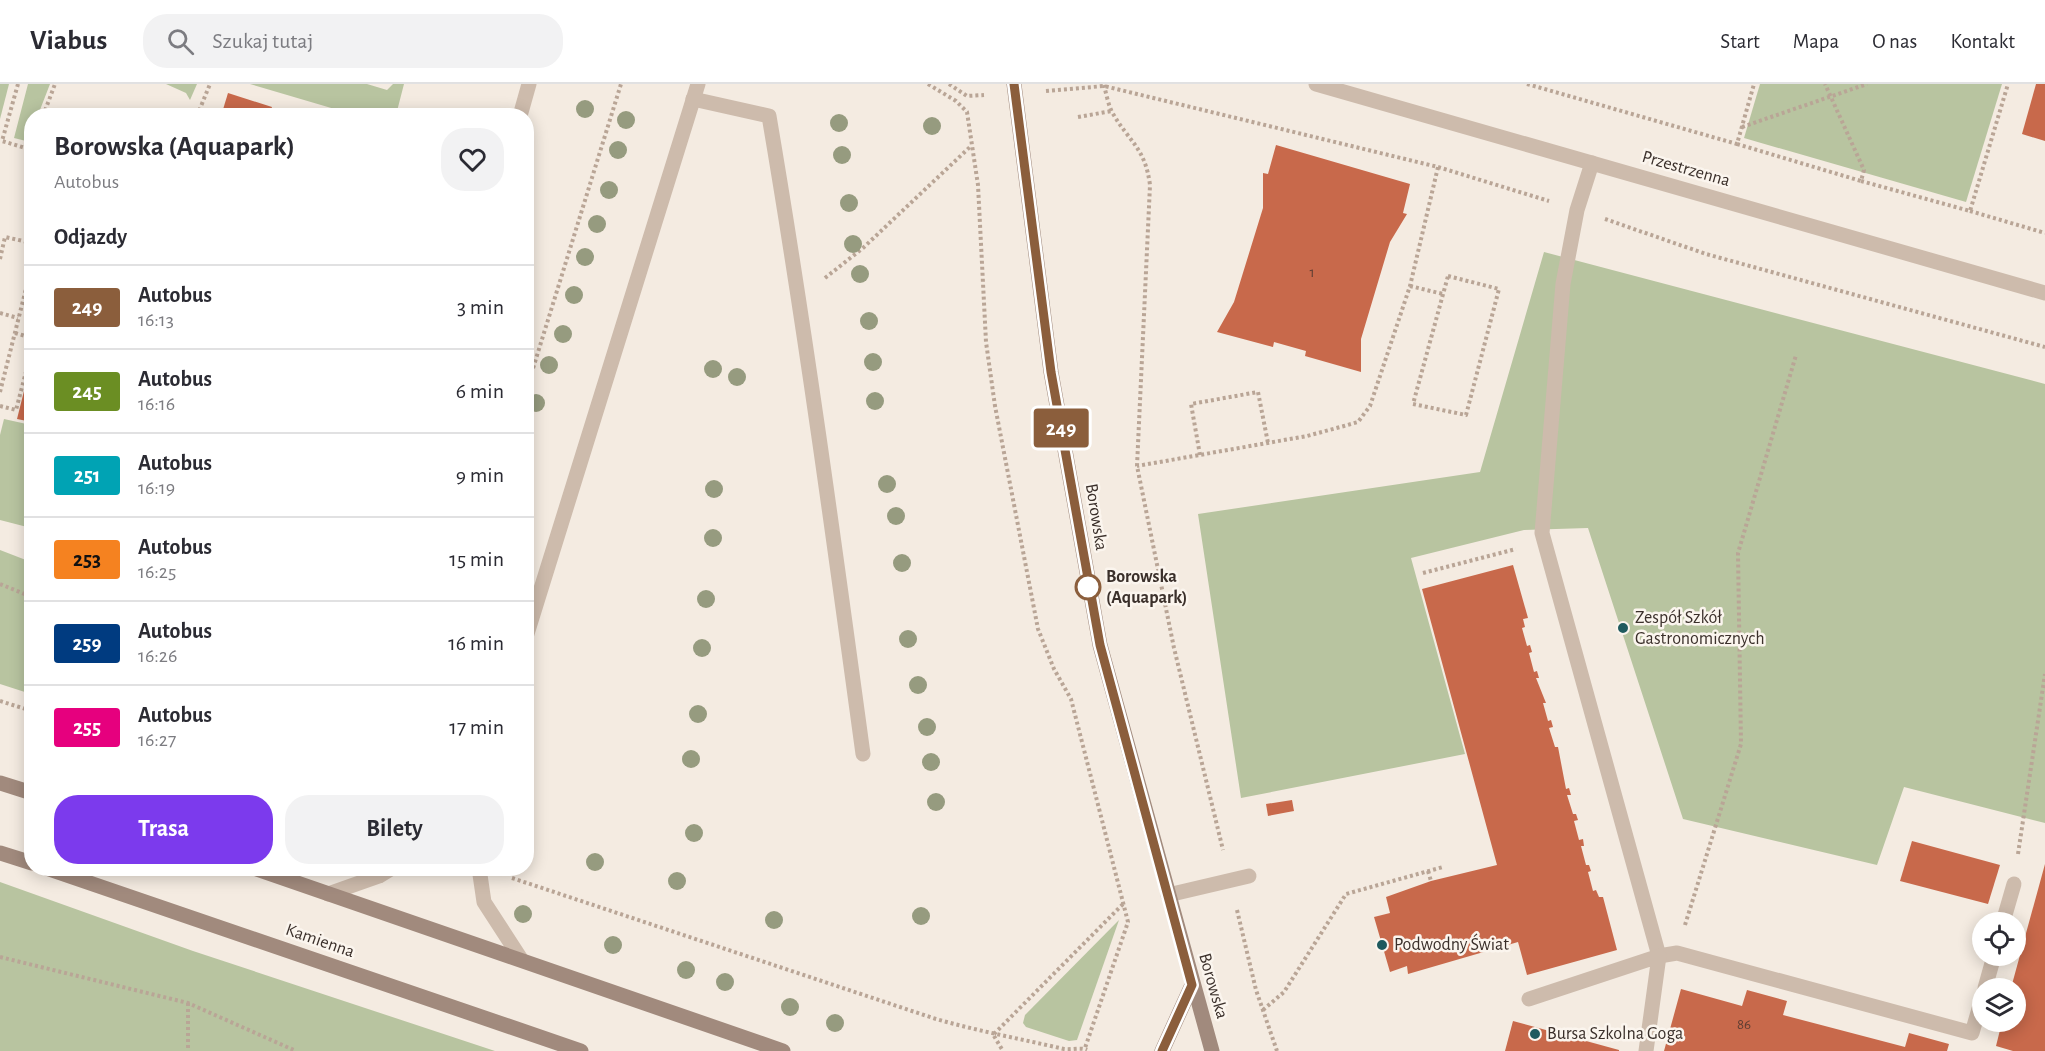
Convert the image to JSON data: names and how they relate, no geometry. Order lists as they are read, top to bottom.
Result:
{
  "streets": {
    "street": ["Przestrzenna", "Borowska", "Kamienna"]
  },
  "places": [
    "Borowska (Aquapark)",
    "Zespół Szkół Gastronomicznych",
    "Podwodny Świat",
    "Bursa Szkolna Goga"
  ],
  "lines": ["bus line 249"],
  "house_numbers": ["1", "86"],
  "page": {
    "header": "Viabus",
    "search": "Szukaj tutaj",
    "nav": [
      "Start",
      "Mapa",
      "O nas",
      "Kontakt"
    ],
    "on_map": "249",
    "heading": [
      ["Borowska (Aquapark)", "Autobus"],
      "Odjazdy"
    ],
    "list": [
      {
        "mark": "249",
        "name": "Autobus",
        "note": "16:13",
        "value": "3 min"
      },
      {
        "mark": "245",
        "name": "Autobus",
        "note": "16:16",
        "value": "6 min"
      },
      {
        "mark": "251",
        "name": "Autobus",
        "note": "16:19",
        "value": "9 min"
      },
      {
        "mark": "253",
        "name": "Autobus",
        "note": "16:25",
        "value": "15 min"
      },
      {
        "mark": "259",
        "name": "Autobus",
        "note": "16:26",
        "value": "16 min"
      },
      {
        "mark": "255",
        "name": "Autobus",
        "note": "16:27",
        "value": "17 min"
      }
    ],
    "buttons": ["Trasa", "Bilety"]
  }
}
